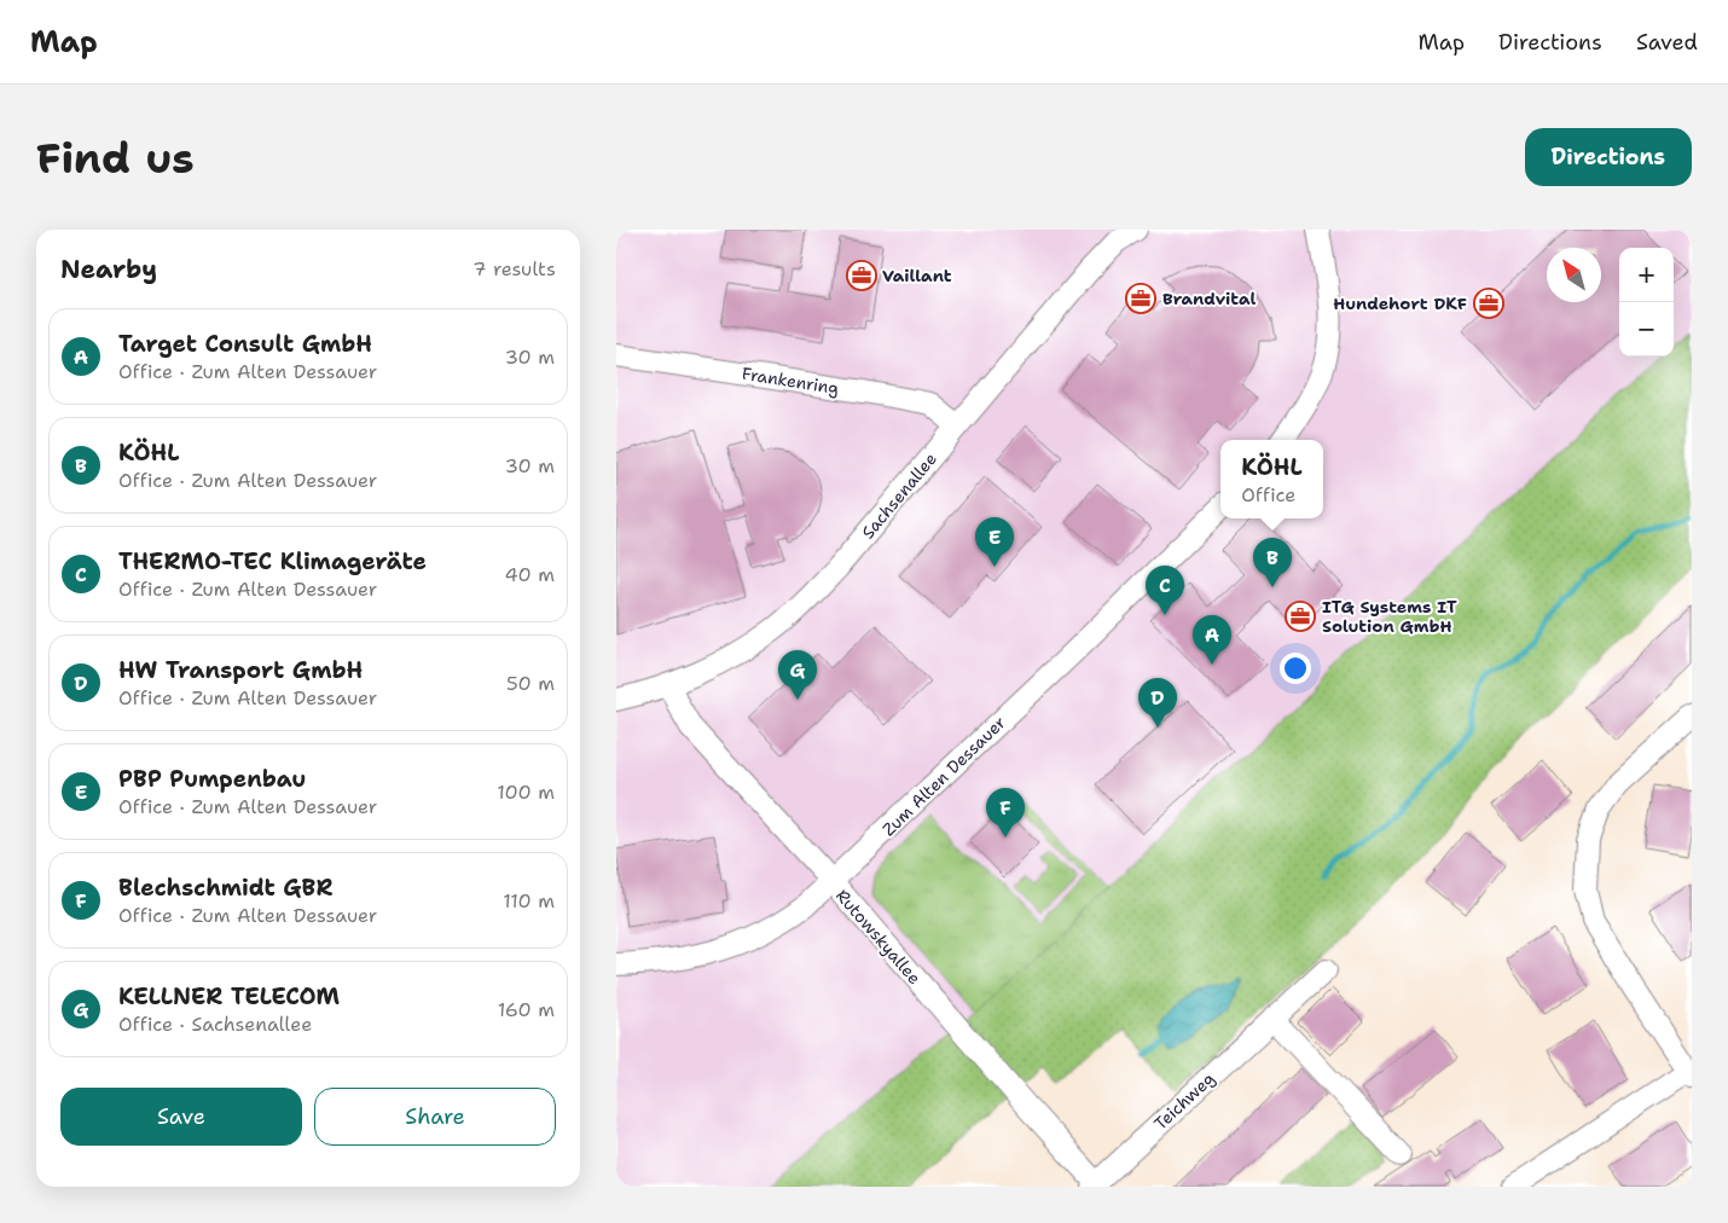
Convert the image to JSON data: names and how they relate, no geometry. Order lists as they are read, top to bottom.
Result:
{
  "streets": {
    "street": [
      "Frankenring",
      "Sachsenallee",
      "Zum Alten Dessauer",
      "Rutowskyallee",
      "Teichweg"
    ]
  },
  "crossings": [
    ["Frankenring", "Sachsenallee"],
    ["Sachsenallee", "Rutowskyallee"],
    ["Zum Alten Dessauer", "Rutowskyallee"],
    ["Rutowskyallee", "Teichweg"]
  ],
  "places": {
    "office": [
      "Vaillant",
      "Brandvital",
      "Hundehort DKF",
      "ITG Systems IT Solution GmbH"
    ]
  },
  "north": "top left",
  "page": {
    "header": "Map",
    "nav": ["Map", "Directions", "Saved"],
    "buttons": [
      "Directions",
      ["Save", "Share"]
    ],
    "title": "Find us",
    "heading": ["Nearby", "7 results"],
    "map_buttons": ["+", "−"],
    "list": [
      {
        "mark": "A",
        "name": "Target Consult GmbH",
        "note": "Office · Zum Alten Dessauer",
        "value": "30 m"
      },
      {
        "mark": "B",
        "name": "KÖHL",
        "note": "Office · Zum Alten Dessauer",
        "value": "30 m"
      },
      {
        "mark": "C",
        "name": "THERMO-TEC Klimageräte",
        "note": "Office · Zum Alten Dessauer",
        "value": "40 m"
      },
      {
        "mark": "D",
        "name": "HW Transport GmbH",
        "note": "Office · Zum Alten Dessauer",
        "value": "50 m"
      },
      {
        "mark": "E",
        "name": "PBP Pumpenbau",
        "note": "Office · Zum Alten Dessauer",
        "value": "100 m"
      },
      {
        "mark": "F",
        "name": "Blechschmidt GBR",
        "note": "Office · Zum Alten Dessauer",
        "value": "110 m"
      },
      {
        "mark": "G",
        "name": "KELLNER TELECOM",
        "note": "Office · Sachsenallee",
        "value": "160 m"
      }
    ],
    "popup": ["KÖHL", "Office"],
    "pins": [
      "E",
      "B",
      "C",
      "A",
      "G",
      "D",
      "F"
    ]
  }
}
